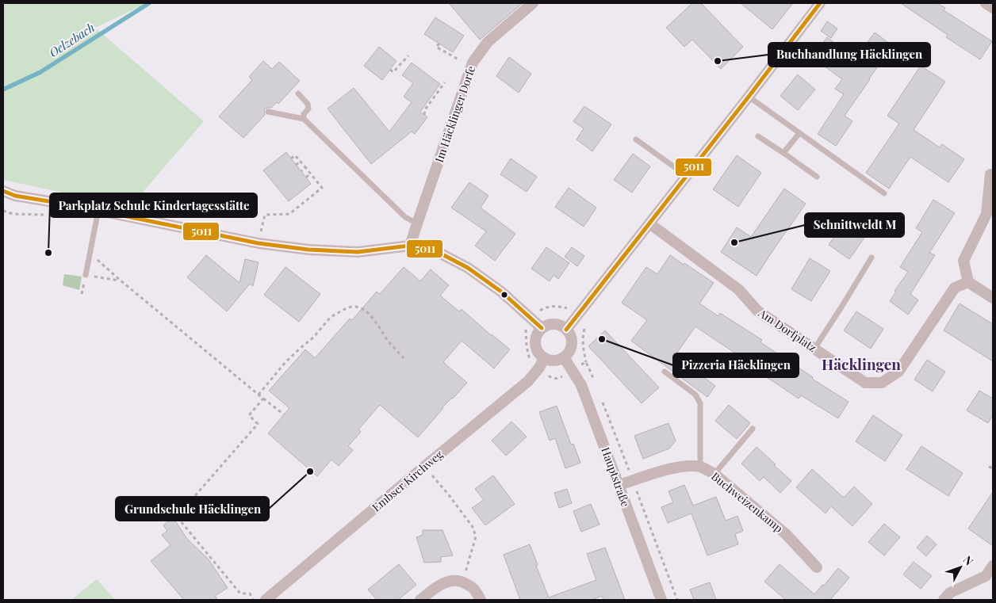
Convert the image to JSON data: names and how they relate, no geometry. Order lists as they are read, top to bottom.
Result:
{
  "streets": {
    "street": [
      "Im Häcklinger Dorfe",
      "Am Dorfplatz",
      "Hauptstraße",
      "Embser Kirchweg",
      "Buchweizenkamp"
    ]
  },
  "crossings": [
    ["Hauptstraße", "Embser Kirchweg"],
    ["Hauptstraße", "Buchweizenkamp"]
  ],
  "districts": ["Häcklingen"],
  "water": ["Oelzebach"],
  "places": [
    "Buchhandlung Häcklingen",
    "Schnittweldt M",
    "Parkplatz Schule Kindertagesstätte",
    "Pizzeria Häcklingen",
    "Grundschule Häcklingen"
  ],
  "lines": ["transit line 5011"],
  "north": "top right"
}
